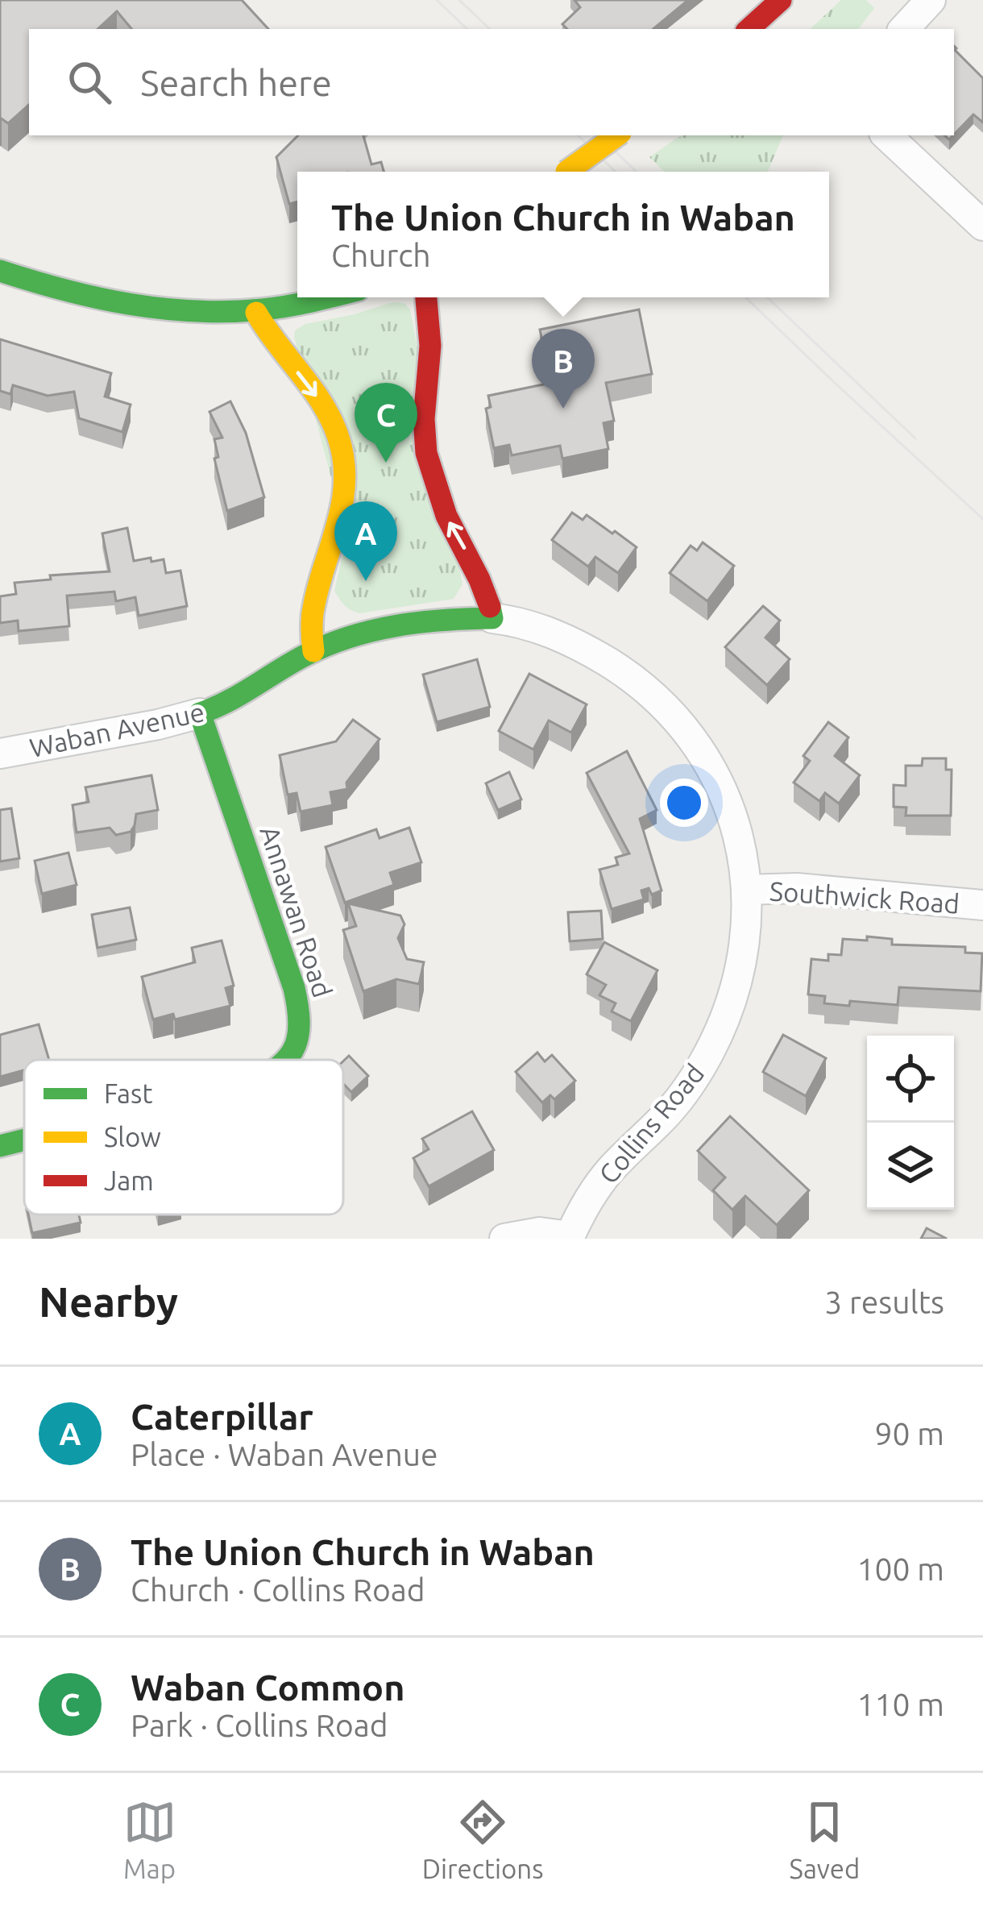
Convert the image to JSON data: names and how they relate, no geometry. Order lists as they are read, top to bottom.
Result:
{
  "streets": {
    "street": [
      "Waban Avenue",
      "Southwick Road",
      "Annawan Road",
      "Collins Road"
    ]
  },
  "crossings": [
    ["Waban Avenue", "Annawan Road"],
    ["Waban Avenue", "Collins Road"],
    ["Southwick Road", "Collins Road"]
  ],
  "legend": ["Fast", "Slow", "Jam"],
  "page": {
    "search": "Search here",
    "popup": ["The Union Church in Waban", "Church"],
    "pins": ["B", "C", "A"],
    "heading": ["Nearby", "3 results"],
    "list": [
      {
        "mark": "A",
        "name": "Caterpillar",
        "note": "Place · Waban Avenue",
        "value": "90 m"
      },
      {
        "mark": "B",
        "name": "The Union Church in Waban",
        "note": "Church · Collins Road",
        "value": "100 m"
      },
      {
        "mark": "C",
        "name": "Waban Common",
        "note": "Park · Collins Road",
        "value": "110 m"
      }
    ],
    "nav": ["Map", "Directions", "Saved"]
  }
}
